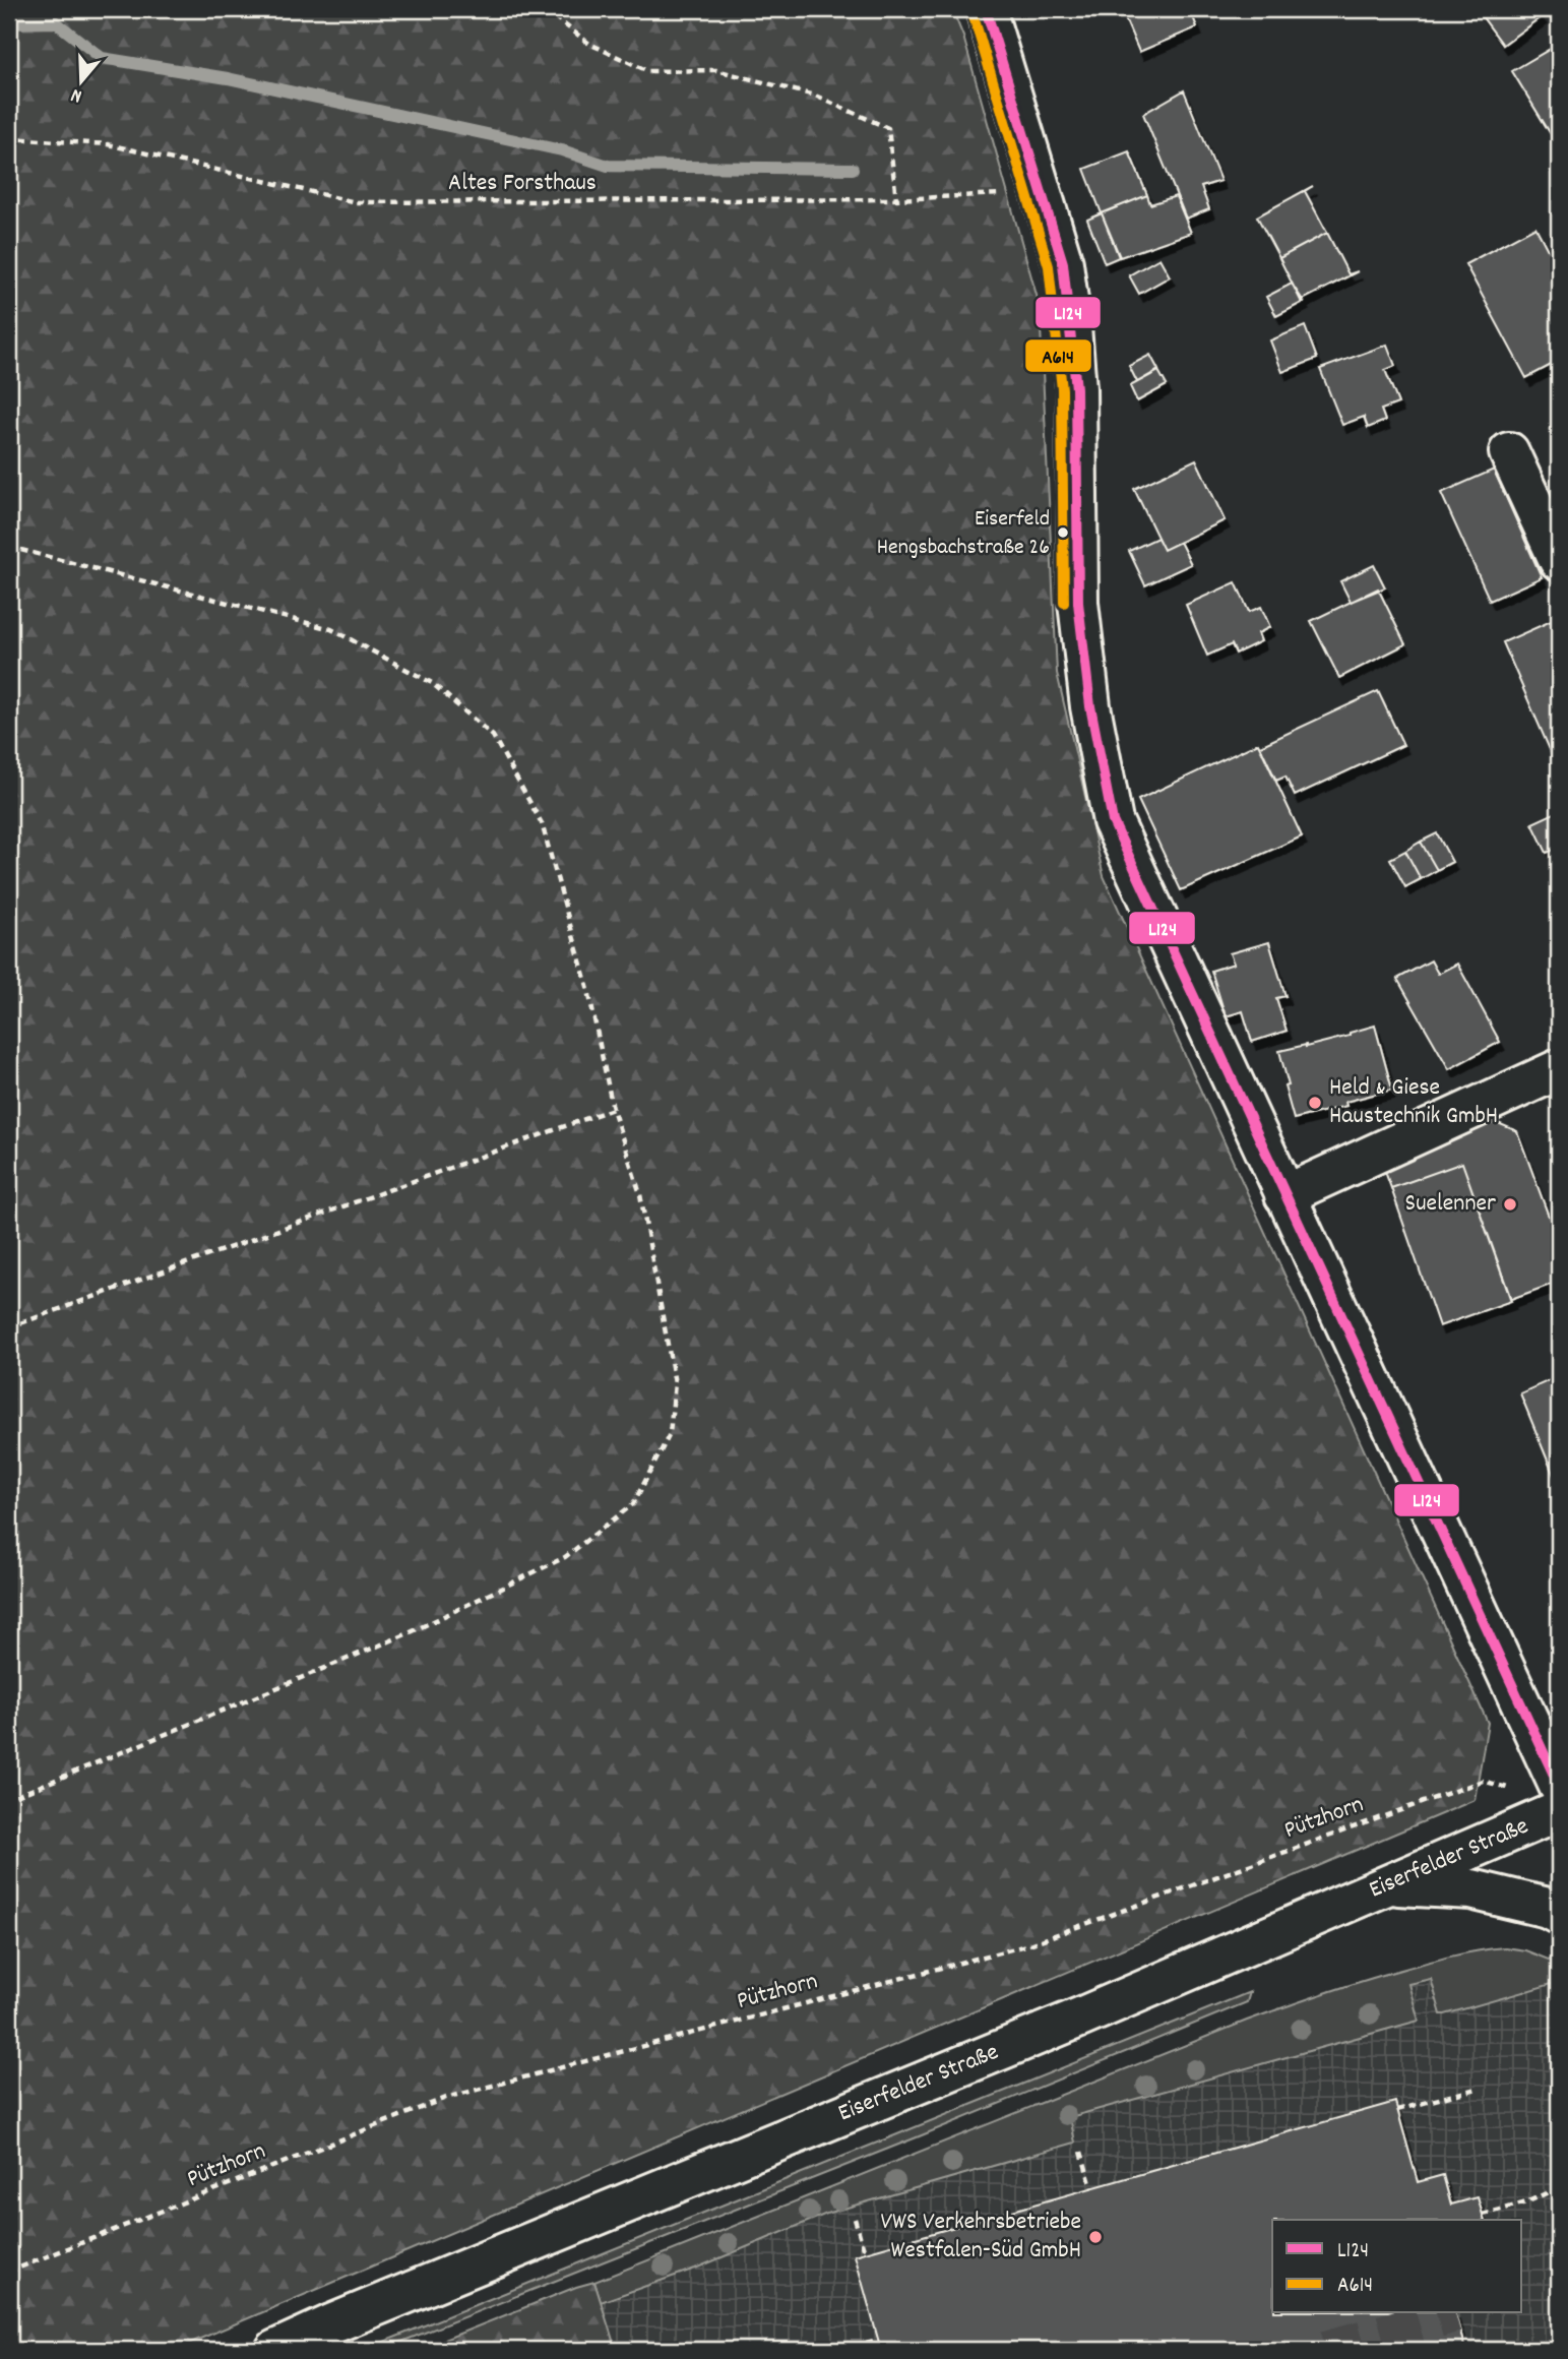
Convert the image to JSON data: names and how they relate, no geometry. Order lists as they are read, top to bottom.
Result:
{
  "streets": {
    "street": ["Eiserfelder Straße"],
    "path": ["Altes Forsthaus", "Pützhorn"]
  },
  "places": [
    "Eiserfeld Hengsbachstraße 26",
    "Held & Giese Haustechnik GmbH",
    "Suelenner",
    "VWS Verkehrsbetriebe Westfalen-Süd GmbH"
  ],
  "lines": ["transit line L124", "transit line A614"],
  "legend": ["L124", "A614"],
  "north": "bottom"
}
